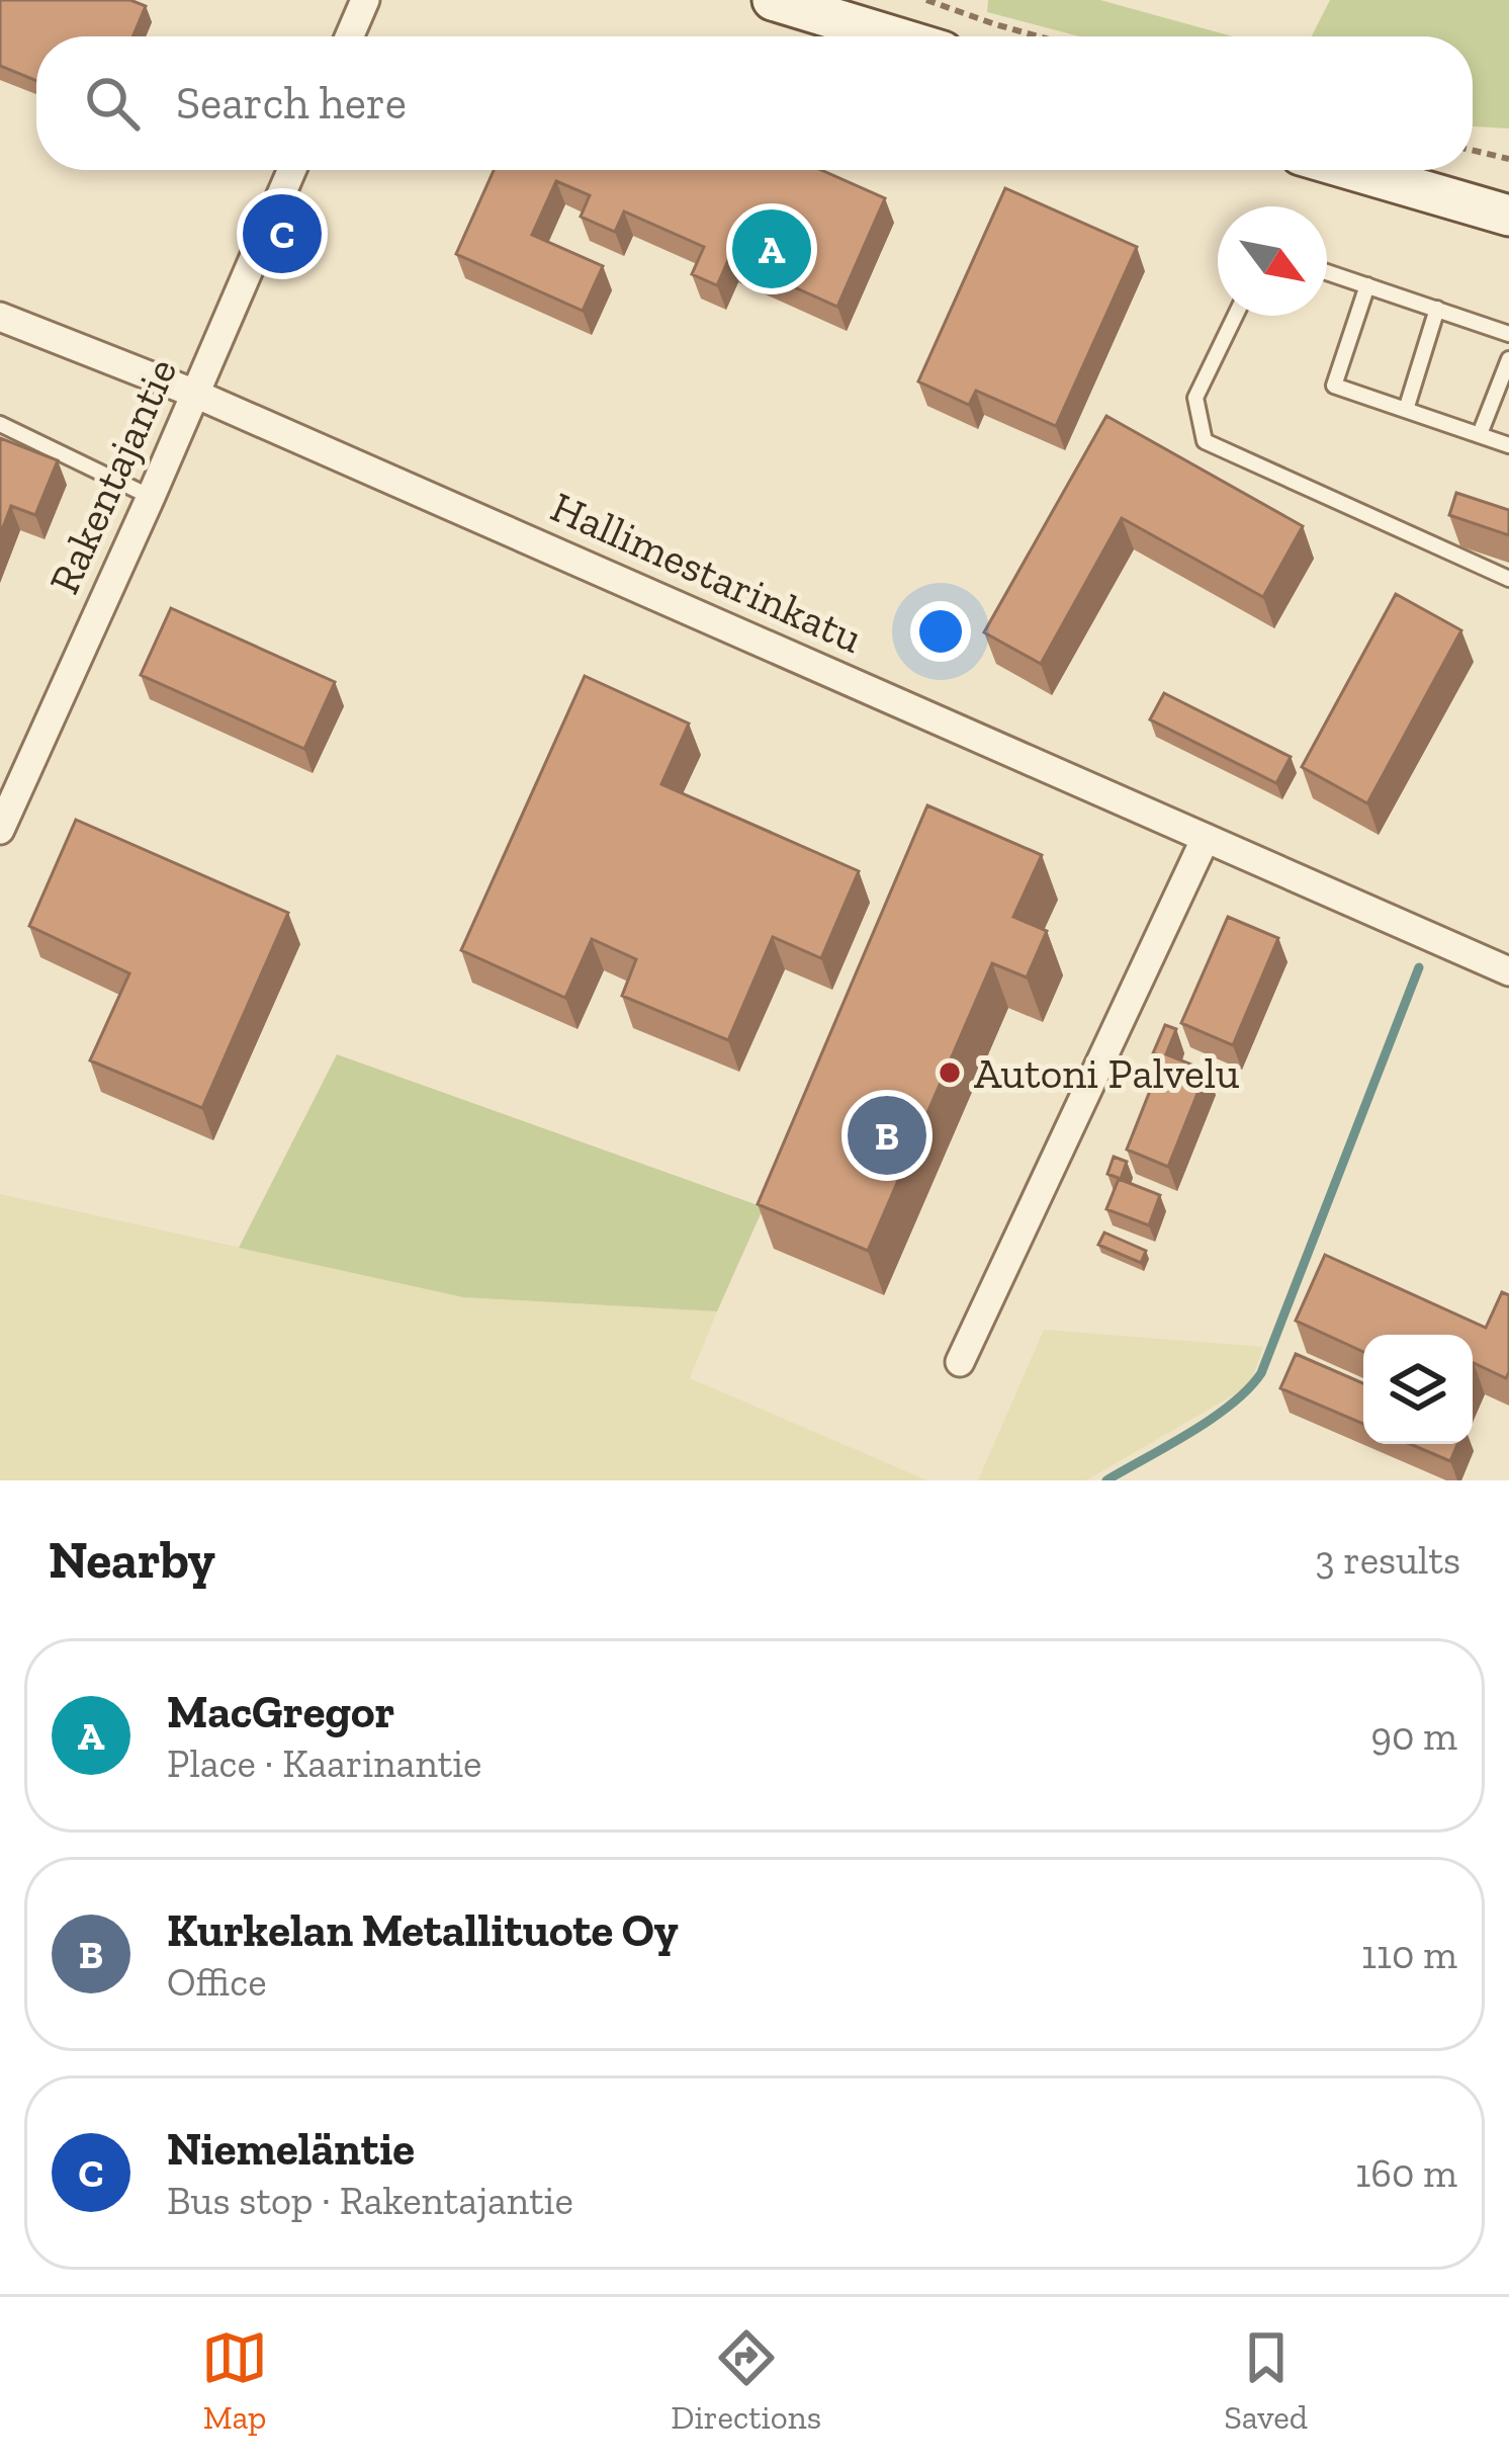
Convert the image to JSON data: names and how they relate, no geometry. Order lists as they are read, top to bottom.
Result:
{
  "streets": {
    "street": ["Rakentajantie", "Hallimestarinkatu"]
  },
  "crossings": [
    ["Rakentajantie", "Hallimestarinkatu"]
  ],
  "places": ["Autoni Palvelu"],
  "north": "bottom right",
  "page": {
    "search": "Search here",
    "pins": ["C", "A", "B"],
    "heading": ["Nearby", "3 results"],
    "list": [
      {
        "mark": "A",
        "name": "MacGregor",
        "note": "Place · Kaarinantie",
        "value": "90 m"
      },
      {
        "mark": "B",
        "name": "Kurkelan Metallituote Oy",
        "note": "Office",
        "value": "110 m"
      },
      {
        "mark": "C",
        "name": "Niemeläntie",
        "note": "Bus stop · Rakentajantie",
        "value": "160 m"
      }
    ],
    "nav": ["Map", "Directions", "Saved"]
  }
}
